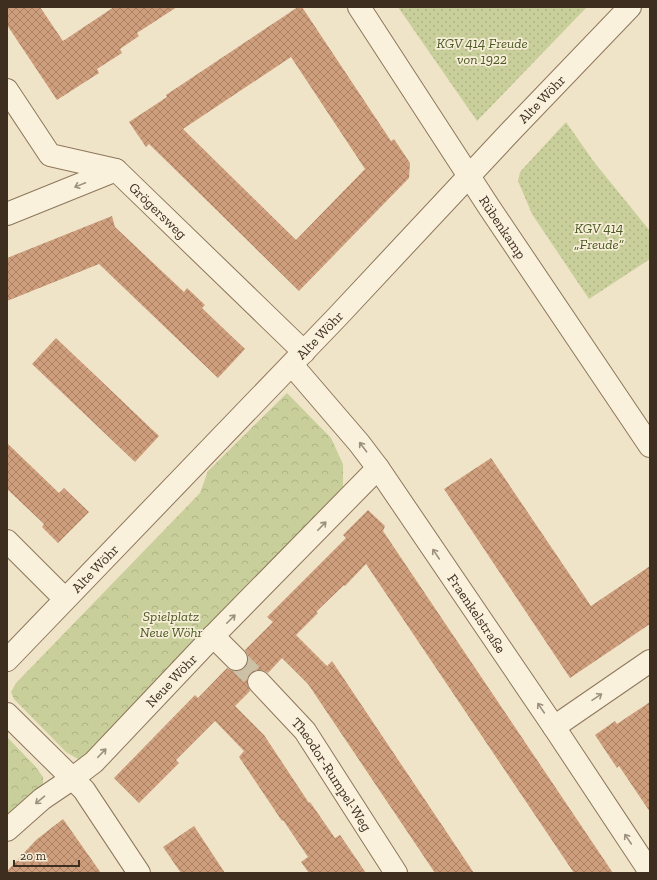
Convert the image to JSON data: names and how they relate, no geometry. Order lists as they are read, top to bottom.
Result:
{
  "streets": {
    "street": [
      "Alte Wöhr",
      "Grögersweg",
      "Rübenkamp",
      "Fraenkelstraße",
      "Neue Wöhr",
      "Theodor-Rumpel-Weg"
    ]
  },
  "crossings": [
    ["Alte Wöhr", "Grögersweg"],
    ["Alte Wöhr", "Rübenkamp"],
    ["Alte Wöhr", "Fraenkelstraße"],
    ["Grögersweg", "Fraenkelstraße"],
    ["Fraenkelstraße", "Neue Wöhr"]
  ],
  "one_way": ["Fraenkelstraße"],
  "parks": ["KGV 414 Freude von 1922", "KGV 414 „Freude“", "Spielplatz Neue Wöhr"],
  "scale_bar": "20 m"
}
